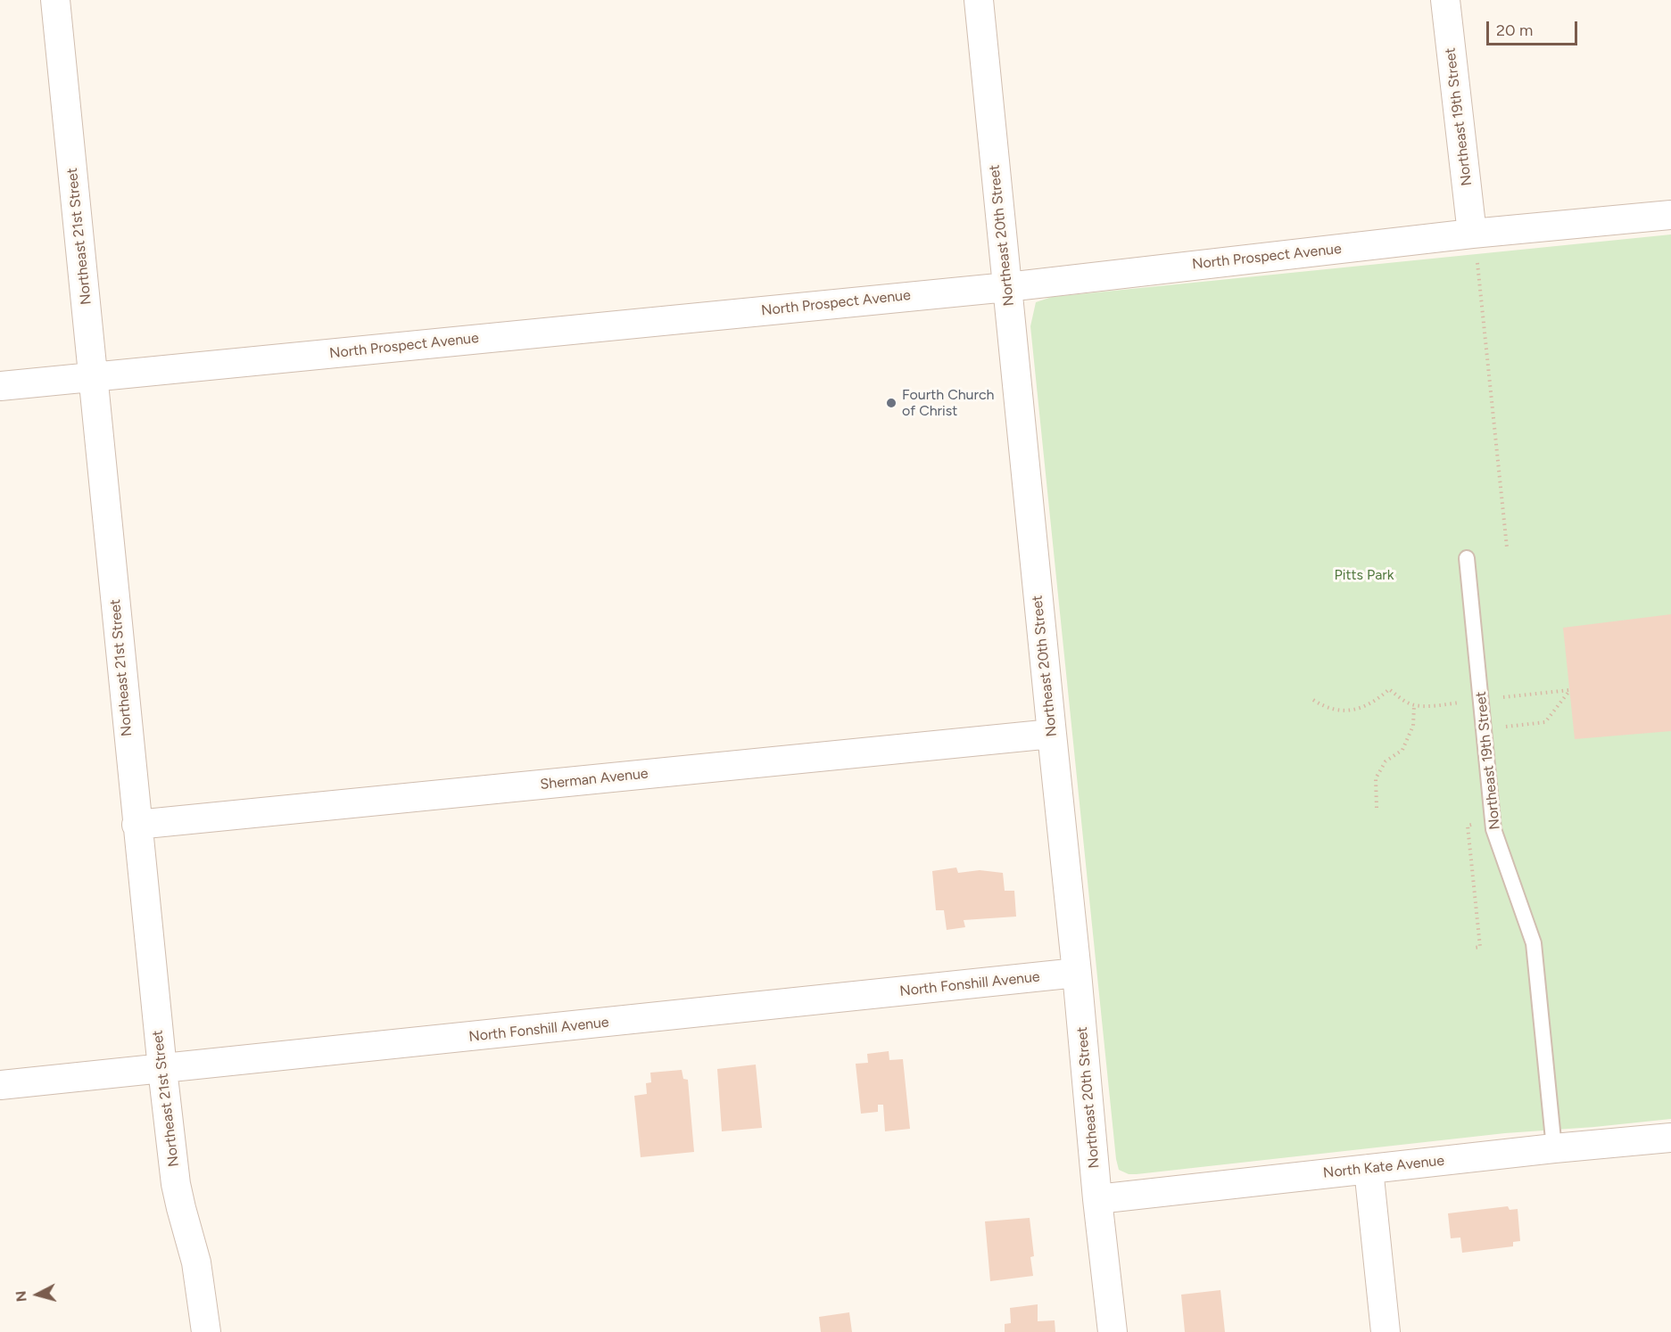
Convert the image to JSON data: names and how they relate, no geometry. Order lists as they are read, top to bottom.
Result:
{
  "streets": {
    "street": [
      "Northeast 19th Street",
      "Northeast 20th Street",
      "Northeast 21st Street",
      "North Prospect Avenue",
      "Sherman Avenue",
      "North Fonshill Avenue",
      "North Kate Avenue"
    ]
  },
  "crossings": [
    ["Northeast 19th Street", "North Prospect Avenue"],
    ["Northeast 19th Street", "North Kate Avenue"],
    ["Northeast 20th Street", "North Prospect Avenue"],
    ["Northeast 20th Street", "Sherman Avenue"],
    ["Northeast 20th Street", "North Fonshill Avenue"],
    ["Northeast 20th Street", "North Kate Avenue"],
    ["Northeast 21st Street", "North Prospect Avenue"],
    ["Northeast 21st Street", "Sherman Avenue"],
    ["Northeast 21st Street", "North Fonshill Avenue"]
  ],
  "parks": ["Pitts Park"],
  "places": ["Fourth Church of Christ"],
  "scale_bar": "20 m",
  "north": "left"
}
